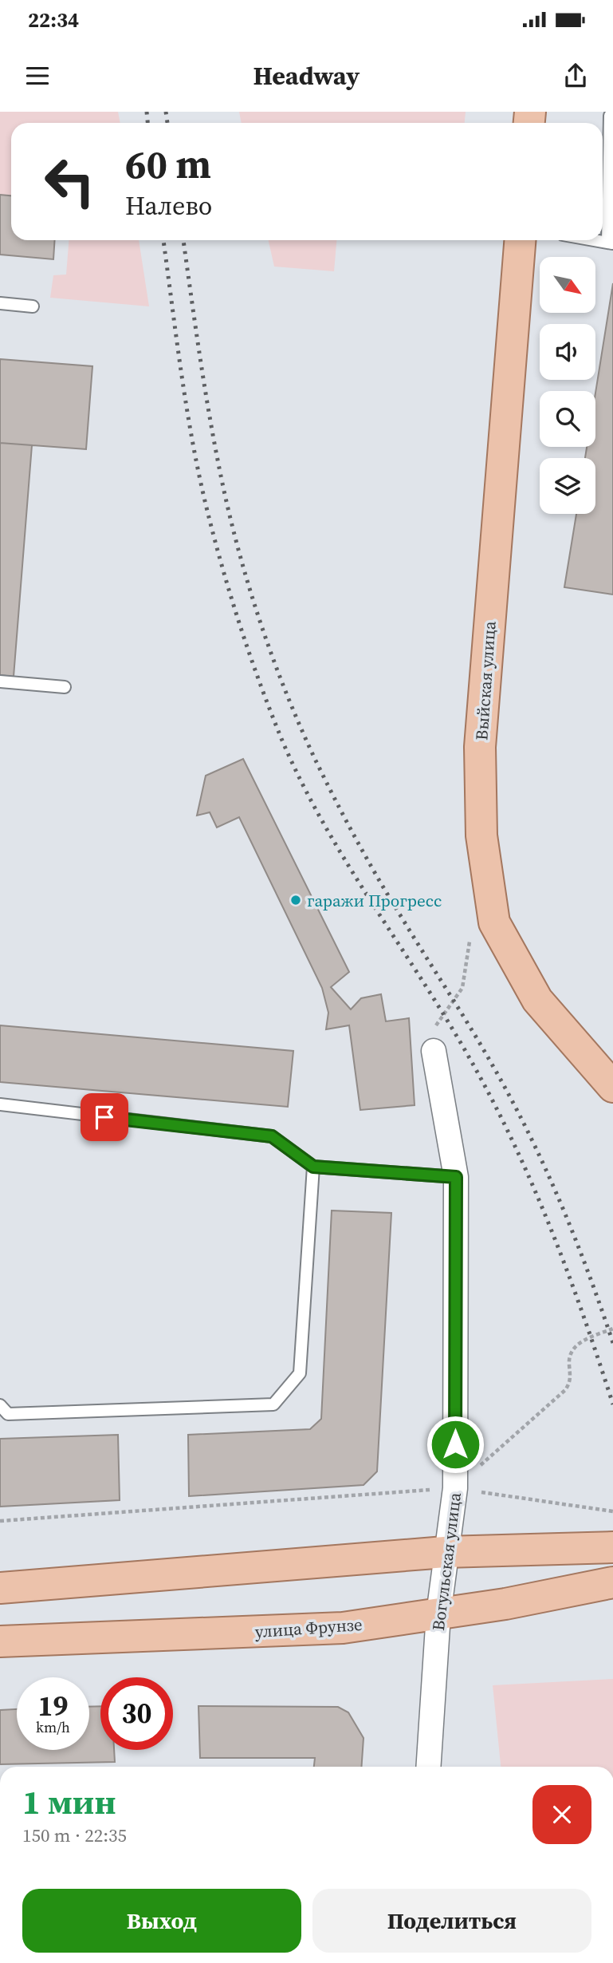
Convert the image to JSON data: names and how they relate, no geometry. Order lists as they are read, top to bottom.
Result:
{
  "streets": {
    "main road": ["Выйская улица", "улица Фрунзе"],
    "street": ["Вогульская улица"]
  },
  "crossings": [
    ["Вогульская улица", "улица Фрунзе"]
  ],
  "places": ["гаражи Прогресс"],
  "north": "bottom right",
  "page": {
    "status": "22:34",
    "header": "Headway",
    "turn": ["60 m", "Налево"],
    "speed": "19 km/h",
    "limit": "30",
    "heading": ["1 мин", "150 m · 22:35"],
    "buttons": ["Выход", "Поделиться"]
  }
}
